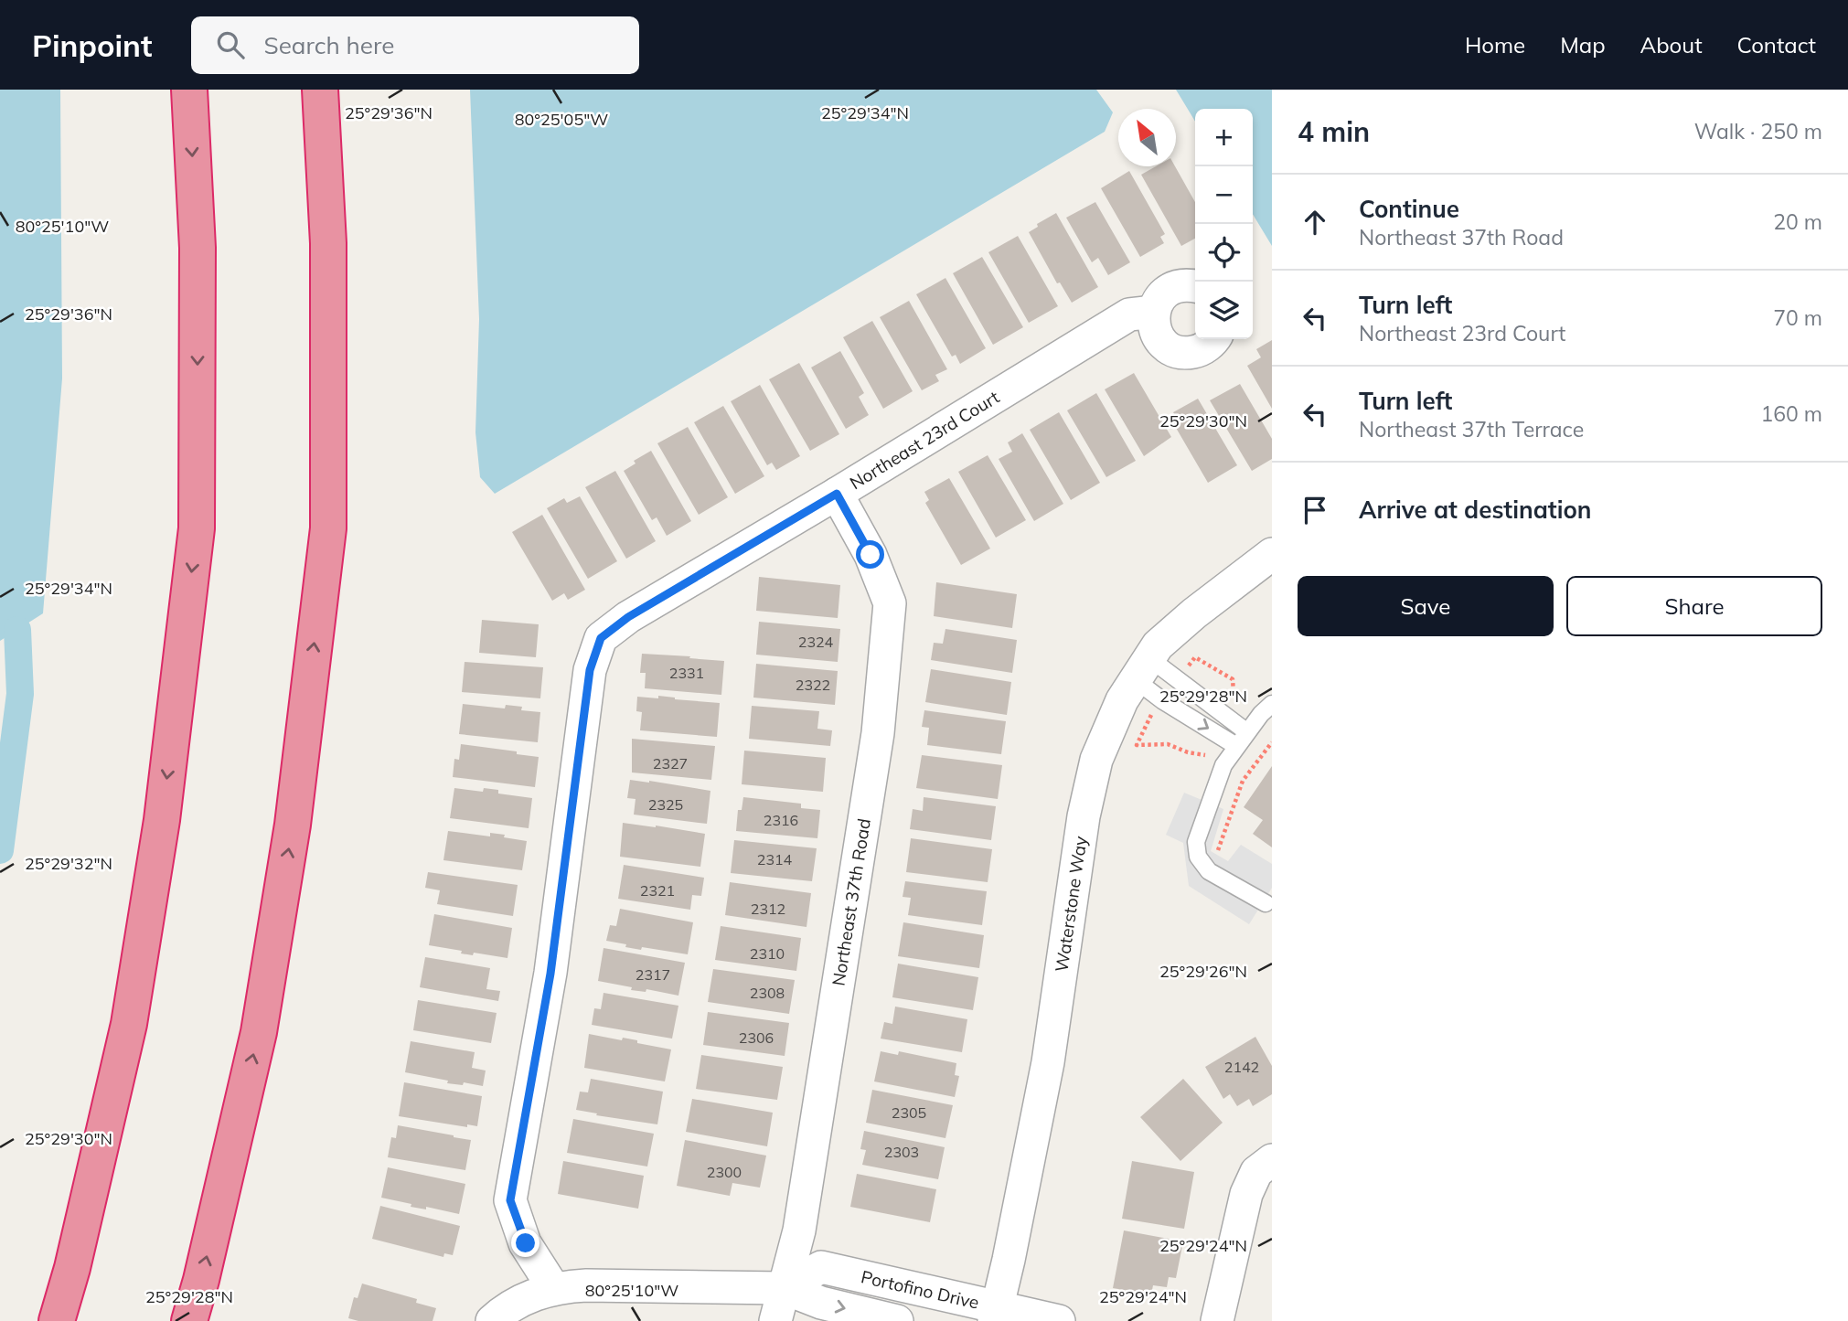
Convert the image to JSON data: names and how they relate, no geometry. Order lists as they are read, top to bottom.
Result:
{
  "streets": {
    "street": [
      "Northeast 23rd Court",
      "Northeast 37th Road",
      "Waterstone Way",
      "Portofino Drive"
    ]
  },
  "crossings": [
    ["Northeast 23rd Court", "Northeast 37th Road"],
    ["Northeast 23rd Court", "Portofino Drive"],
    ["Northeast 37th Road", "Portofino Drive"],
    ["Waterstone Way", "Portofino Drive"]
  ],
  "house_numbers": [
    "2324",
    "2331",
    "2322",
    "2327",
    "2325",
    "2316",
    "2314",
    "2321",
    "2312",
    "2310",
    "2317",
    "2308",
    "2306",
    "2142",
    "2305",
    "2303",
    "2300"
  ],
  "north": "top left",
  "page": {
    "header": "Pinpoint",
    "search": "Search here",
    "nav": [
      "Home",
      "Map",
      "About",
      "Contact"
    ],
    "heading": ["4 min", "Walk · 250 m"],
    "map_buttons": ["+", "−"],
    "list": [
      ["Continue", "Northeast 37th Road", "20 m"],
      ["Turn left", "Northeast 23rd Court", "70 m"],
      ["Turn left", "Northeast 37th Terrace", "160 m"],
      "Arrive at destination"
    ],
    "buttons": ["Save", "Share"]
  },
  "coordinates": [
    "25°29'36\"N",
    "25°29'34\"N",
    "80°25'05\"W",
    "80°25'10\"W",
    "25°29'30\"N",
    "25°29'28\"N",
    "25°29'32\"N",
    "25°29'26\"N",
    "25°29'24\"N"
  ]
}
